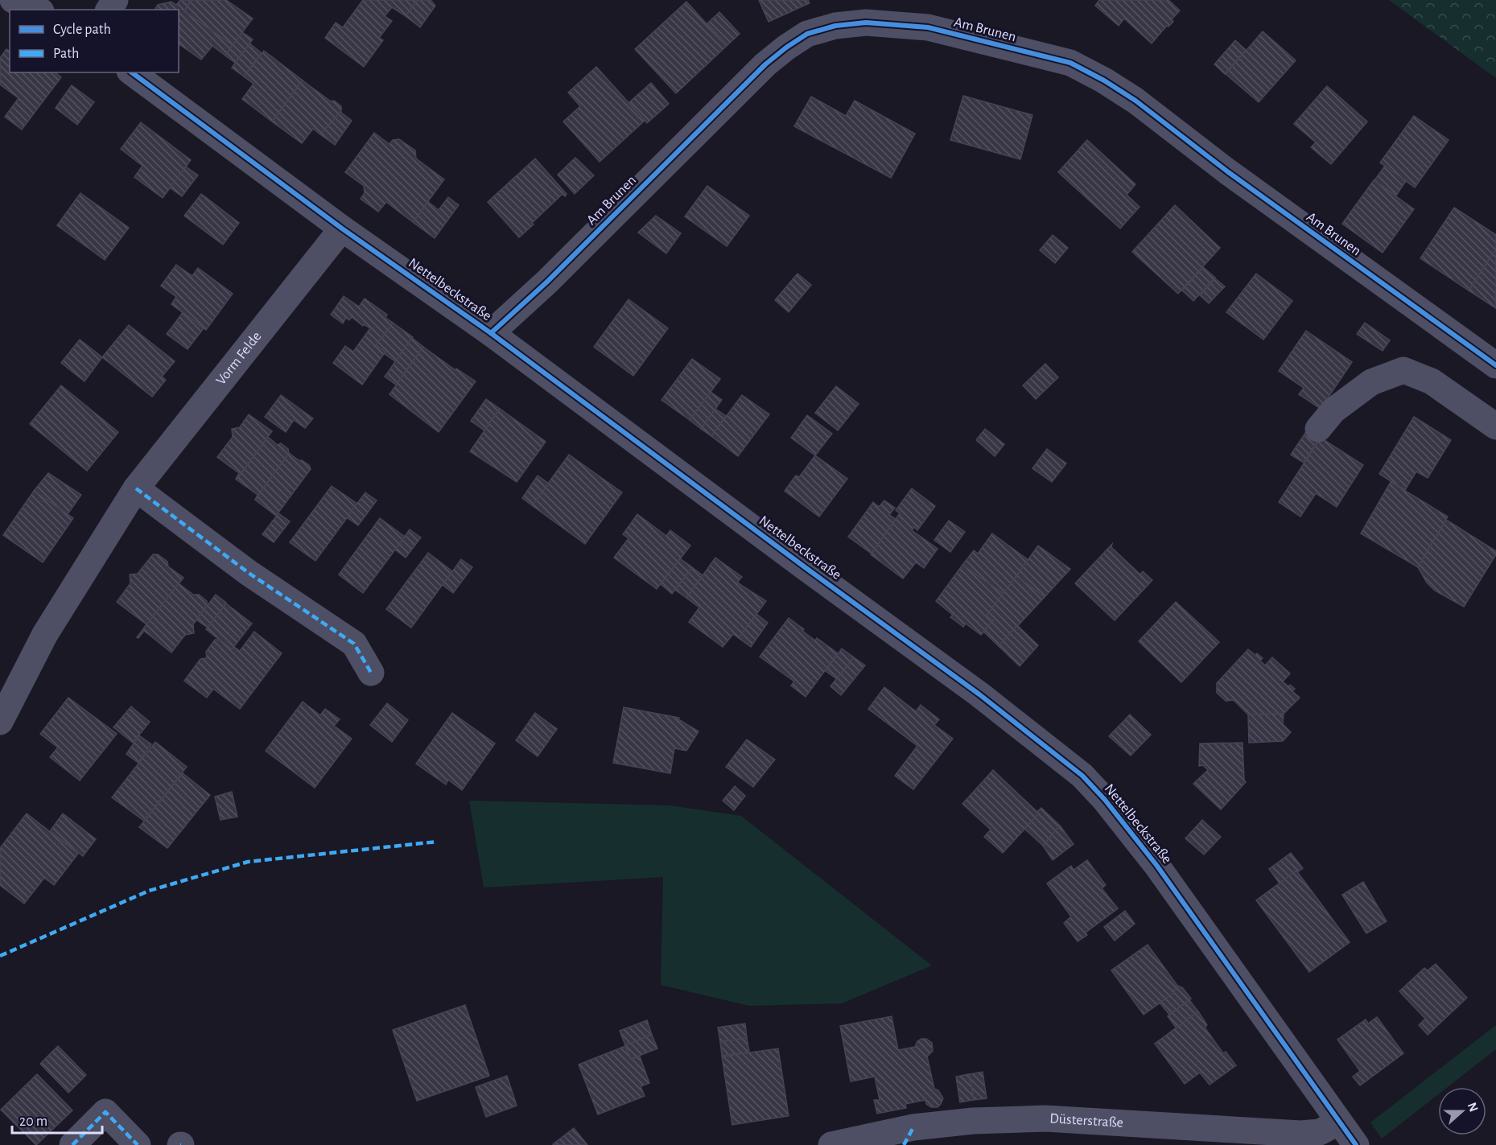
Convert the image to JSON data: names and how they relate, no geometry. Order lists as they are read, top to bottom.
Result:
{
  "streets": {
    "street": [
      "Am Brunen",
      "Nettelbeckstraße",
      "Vorm Felde",
      "Düsterstraße"
    ]
  },
  "crossings": [
    ["Am Brunen", "Nettelbeckstraße"],
    ["Nettelbeckstraße", "Vorm Felde"],
    ["Nettelbeckstraße", "Düsterstraße"]
  ],
  "legend": ["Cycle path", "Path"],
  "scale_bar": "20 m",
  "north": "right"
}
